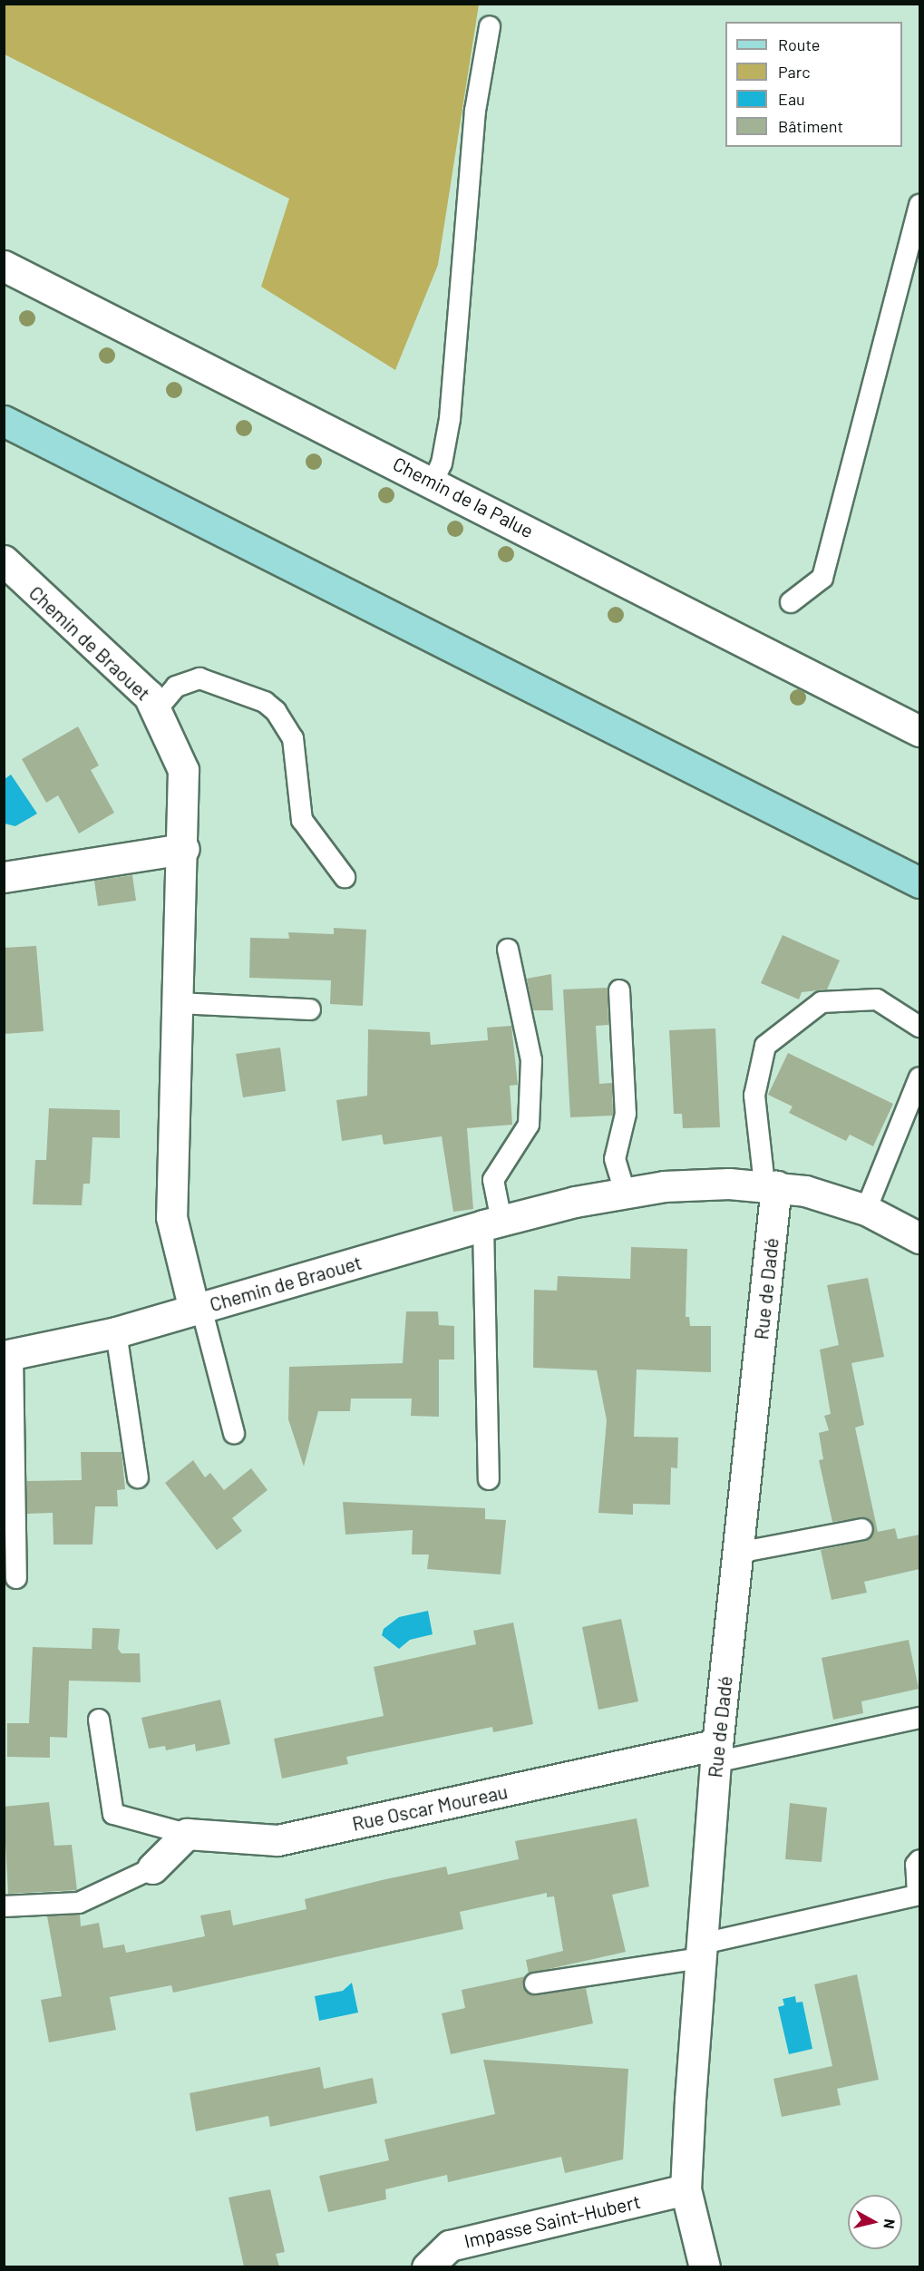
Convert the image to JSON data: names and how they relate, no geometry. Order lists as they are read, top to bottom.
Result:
{
  "streets": {
    "street": [
      "Chemin de la Palue",
      "Chemin de Braouet",
      "Rue de Dadé",
      "Rue Oscar Moureau",
      "Impasse Saint-Hubert"
    ]
  },
  "crossings": [
    ["Chemin de Braouet", "Rue de Dadé"],
    ["Rue de Dadé", "Rue Oscar Moureau"],
    ["Rue de Dadé", "Impasse Saint-Hubert"]
  ],
  "legend": [
    "Route",
    "Parc",
    "Eau",
    "Bâtiment"
  ],
  "north": "right"
}
